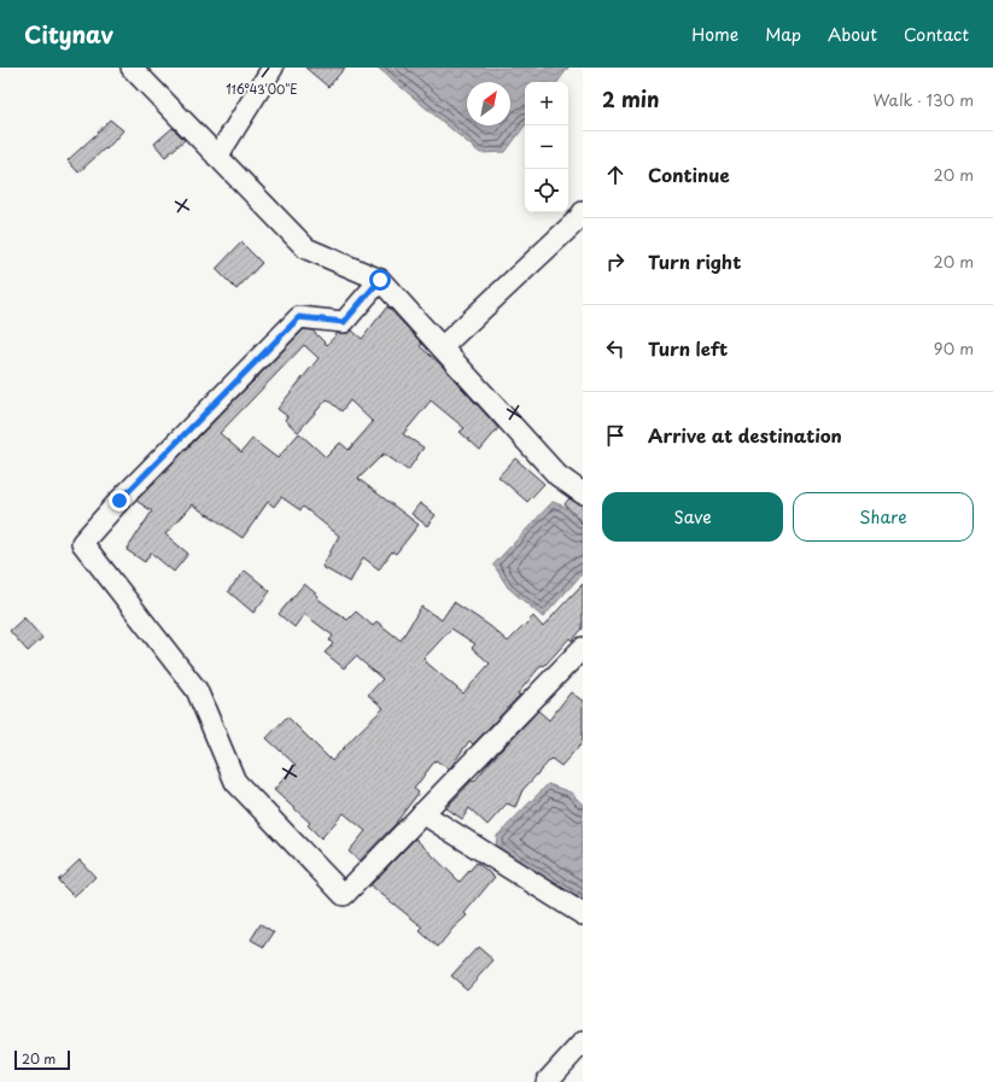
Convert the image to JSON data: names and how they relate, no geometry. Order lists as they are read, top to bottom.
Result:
{
  "scale_bar": "20 m",
  "north": "top right",
  "page": {
    "header": "Citynav",
    "nav": [
      "Home",
      "Map",
      "About",
      "Contact"
    ],
    "heading": ["2 min", "Walk · 130 m"],
    "map_buttons": ["+", "−"],
    "list": [
      ["Continue", "20 m"],
      ["Turn right", "20 m"],
      ["Turn left", "90 m"],
      "Arrive at destination"
    ],
    "buttons": ["Save", "Share"],
    "scale": "20 m"
  },
  "coordinates": ["116°43'00\"E"]
}
